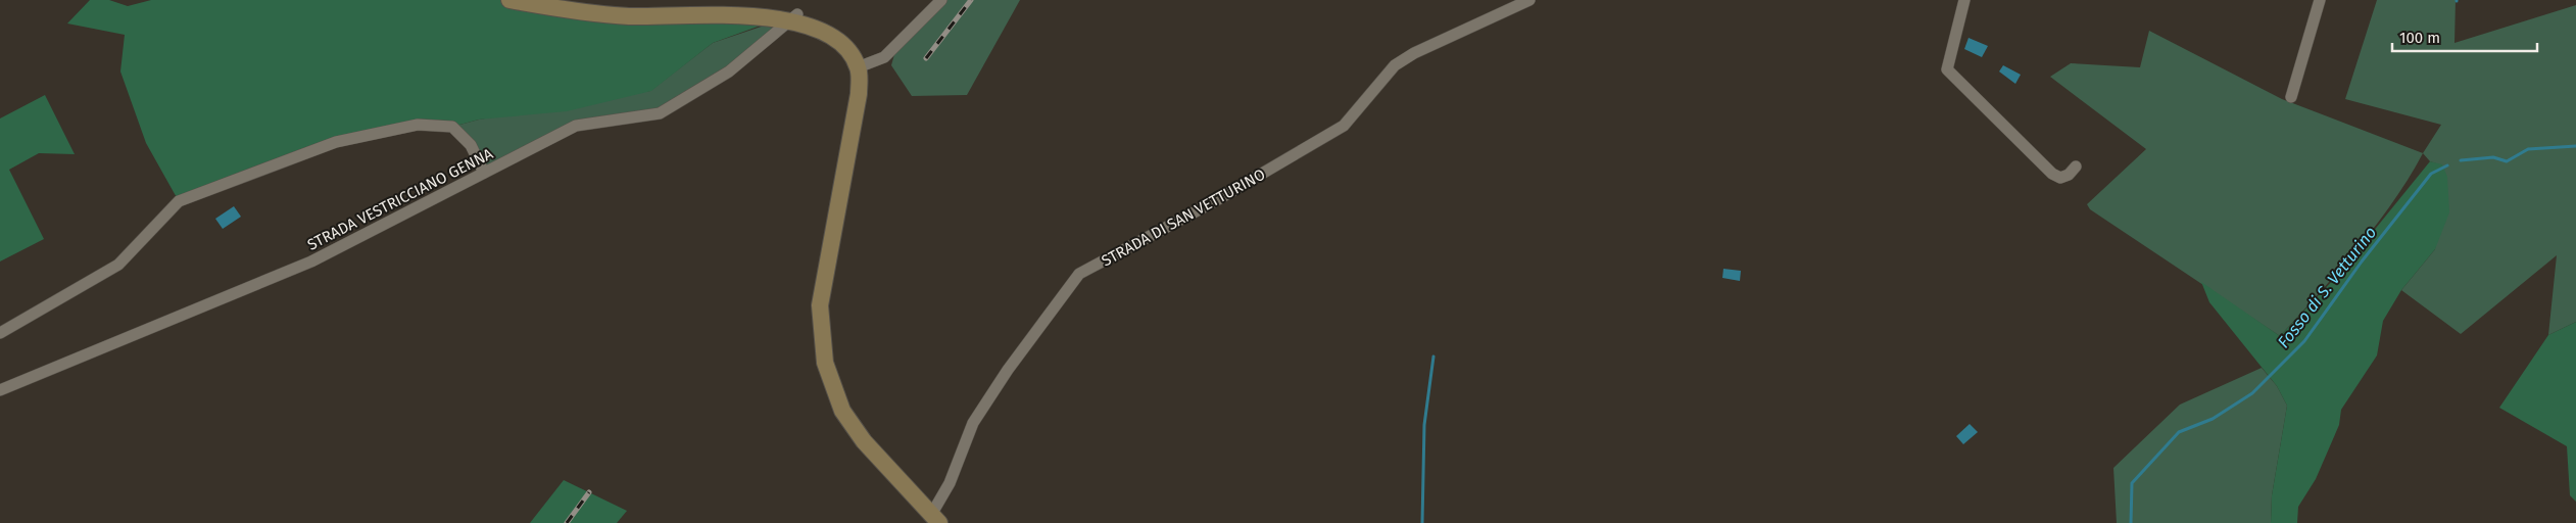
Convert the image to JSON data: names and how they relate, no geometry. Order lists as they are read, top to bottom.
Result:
{
  "streets": {
    "street": ["STRADA VESTRICCIANO GENNA", "STRADA DI SAN VETTURINO"]
  },
  "water": ["Fosso di S. Vetturino"],
  "scale_bar": "100 m"
}
